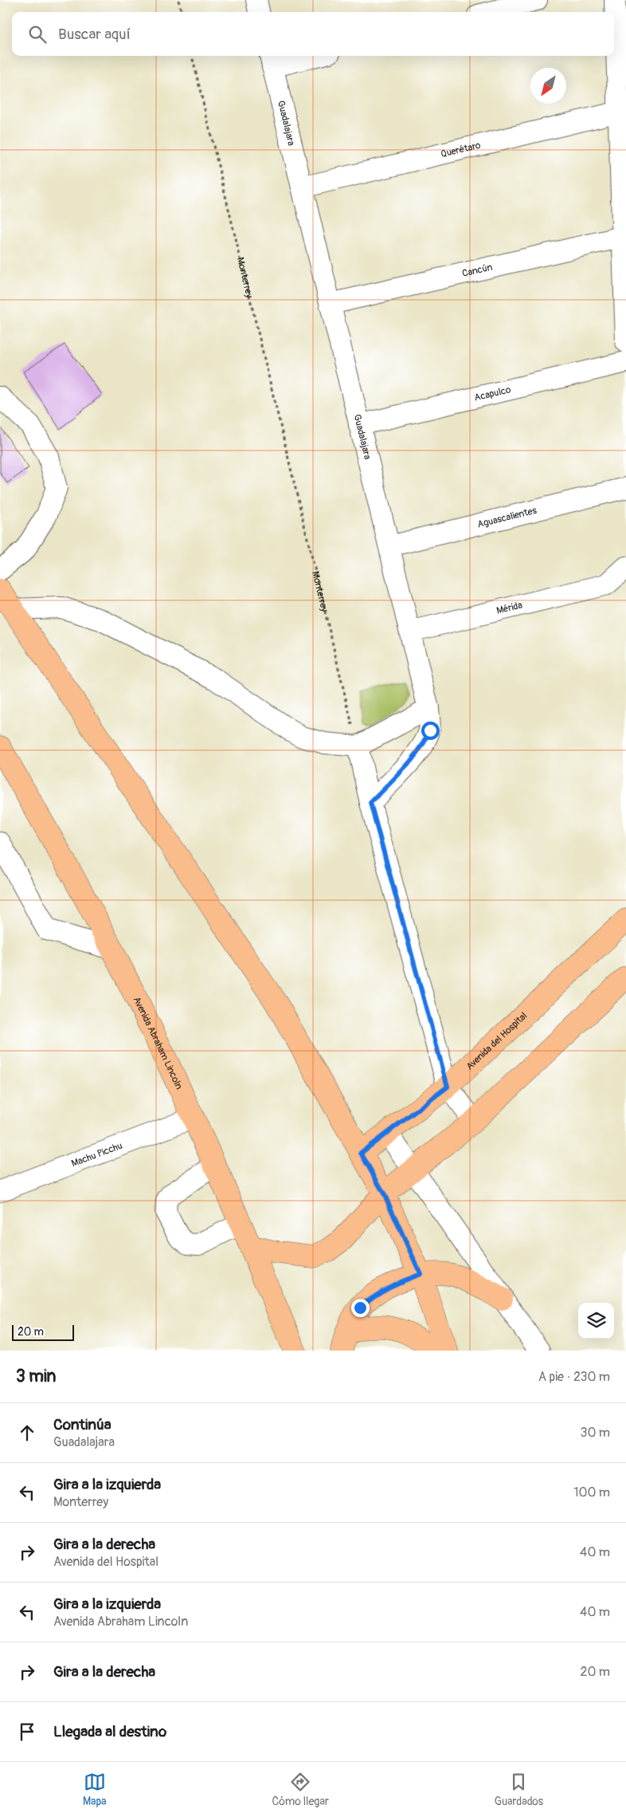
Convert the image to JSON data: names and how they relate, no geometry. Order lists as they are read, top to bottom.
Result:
{
  "streets": {
    "main road": ["Avenida del Hospital", "Avenida Abraham Lincoln"],
    "street": [
      "Guadalajara",
      "Querétaro",
      "Cancún",
      "Acapulco",
      "Aguascalientes",
      "Mérida",
      "Machu Picchu"
    ],
    "path": ["Monterrey"]
  },
  "crossings": [
    ["Guadalajara", "Querétaro"],
    ["Guadalajara", "Cancún"],
    ["Guadalajara", "Acapulco"],
    ["Guadalajara", "Aguascalientes"],
    ["Guadalajara", "Mérida"],
    ["Avenida Abraham Lincoln", "Machu Picchu"]
  ],
  "scale_bar": "20 m",
  "north": "bottom left",
  "page": {
    "search": "Buscar aquí",
    "scale": "20 m",
    "heading": ["3 min", "A pie · 230 m"],
    "list": [
      ["Continúa", "Guadalajara", "30 m"],
      ["Gira a la izquierda", "Monterrey", "100 m"],
      ["Gira a la derecha", "Avenida del Hospital", "40 m"],
      ["Gira a la izquierda", "Avenida Abraham Lincoln", "40 m"],
      ["Gira a la derecha", "20 m"],
      "Llegada al destino"
    ],
    "nav": ["Mapa", "Cómo llegar", "Guardados"]
  }
}
